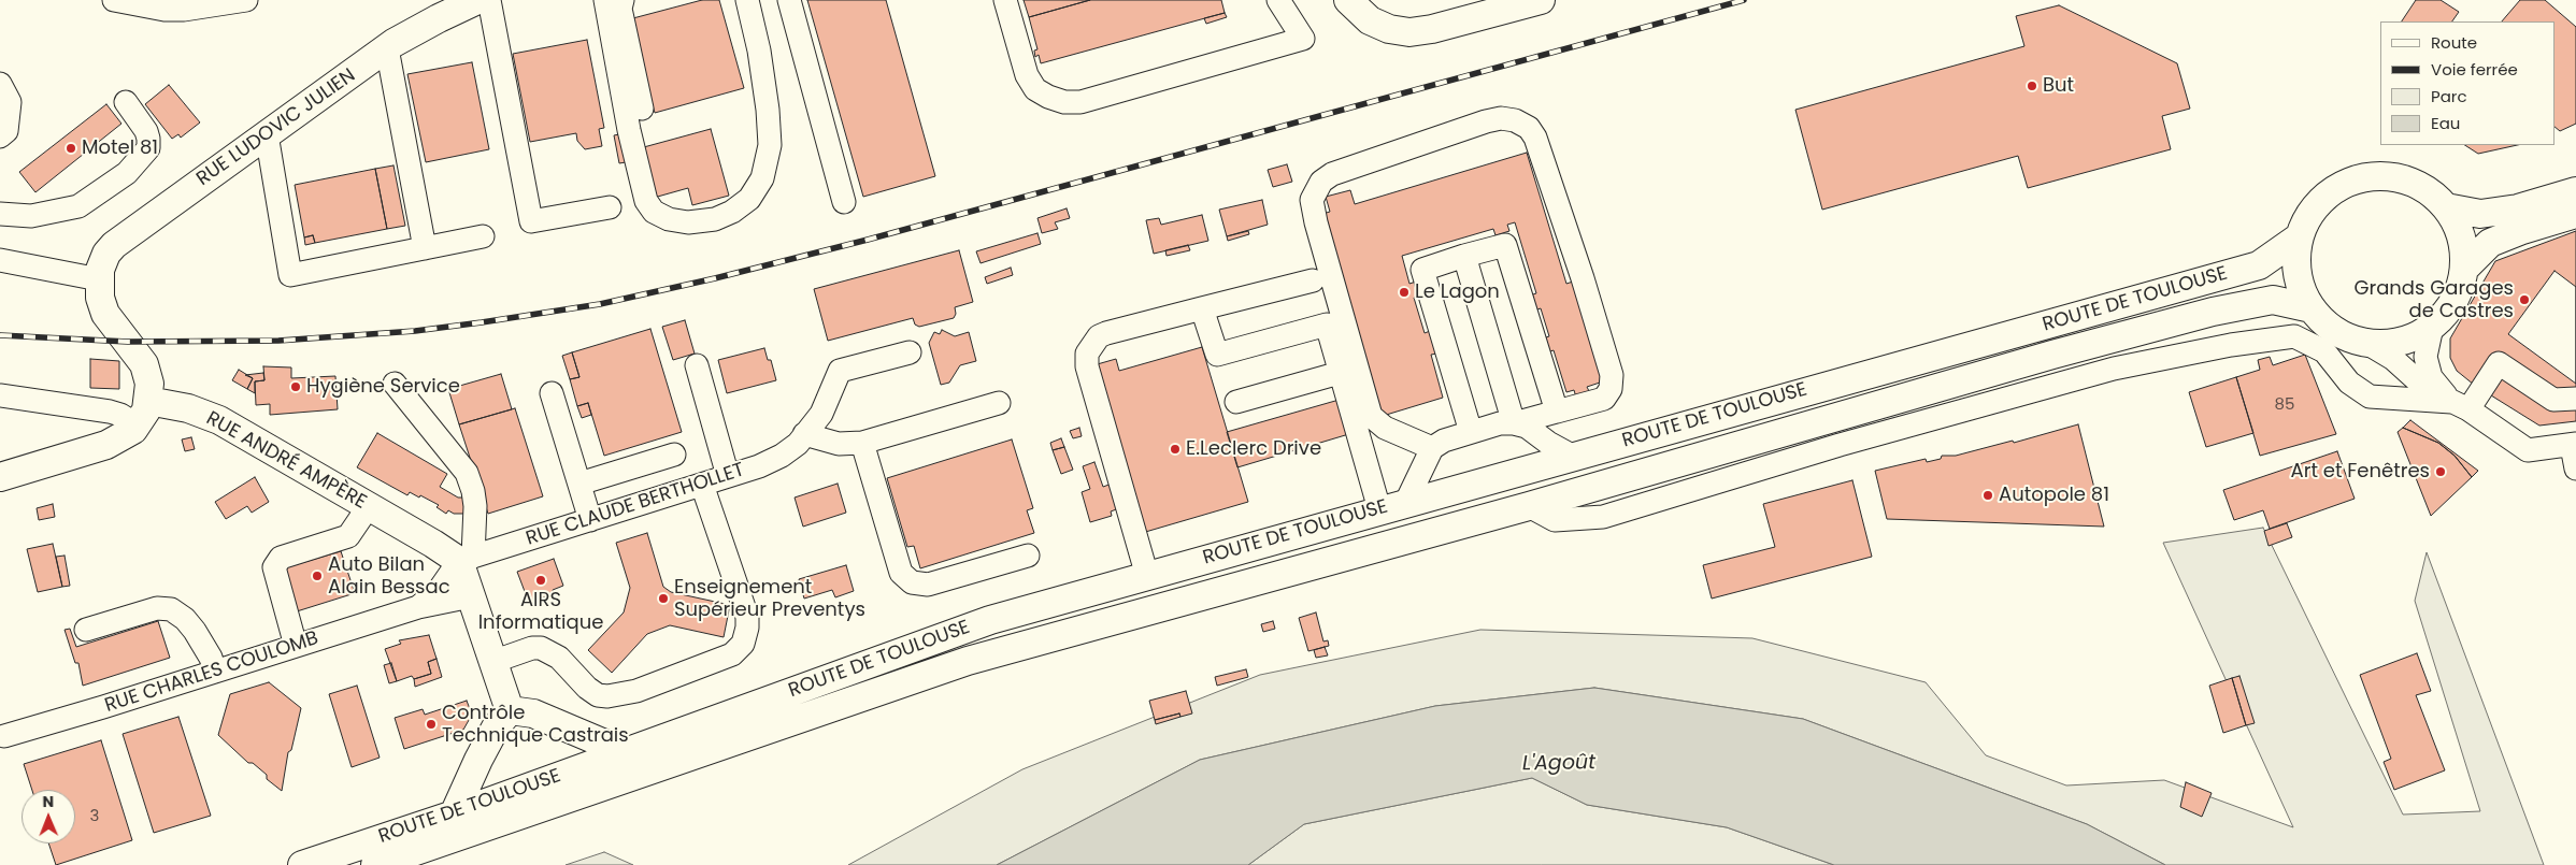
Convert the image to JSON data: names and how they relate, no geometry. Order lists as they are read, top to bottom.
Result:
{
  "streets": {
    "main road": ["RUE LUDOVIC JULIEN", "ROUTE DE TOULOUSE", "RUE ANDRÉ AMPÈRE"],
    "street": ["RUE CLAUDE BERTHOLLET", "RUE CHARLES COULOMB"]
  },
  "crossings": [
    ["RUE ANDRÉ AMPÈRE", "RUE CLAUDE BERTHOLLET"],
    ["RUE ANDRÉ AMPÈRE", "RUE CHARLES COULOMB"],
    ["RUE CLAUDE BERTHOLLET", "RUE CHARLES COULOMB"]
  ],
  "water": ["L'Agoût"],
  "places": [
    "But",
    "Motel 81",
    "Le Lagon",
    "Grands Garages de Castres",
    "Hygiène Service",
    "E.Leclerc Drive",
    "Art et Fenêtres",
    "Autopole 81",
    "Auto Bilan Alain Bessac",
    "AIRS Informatique",
    "Enseignement Supérieur Preventys",
    "Contrôle Technique Castrais"
  ],
  "house_numbers": ["85", "3"],
  "legend": [
    "Route",
    "Voie ferrée",
    "Parc",
    "Eau"
  ],
  "north": "top"
}
